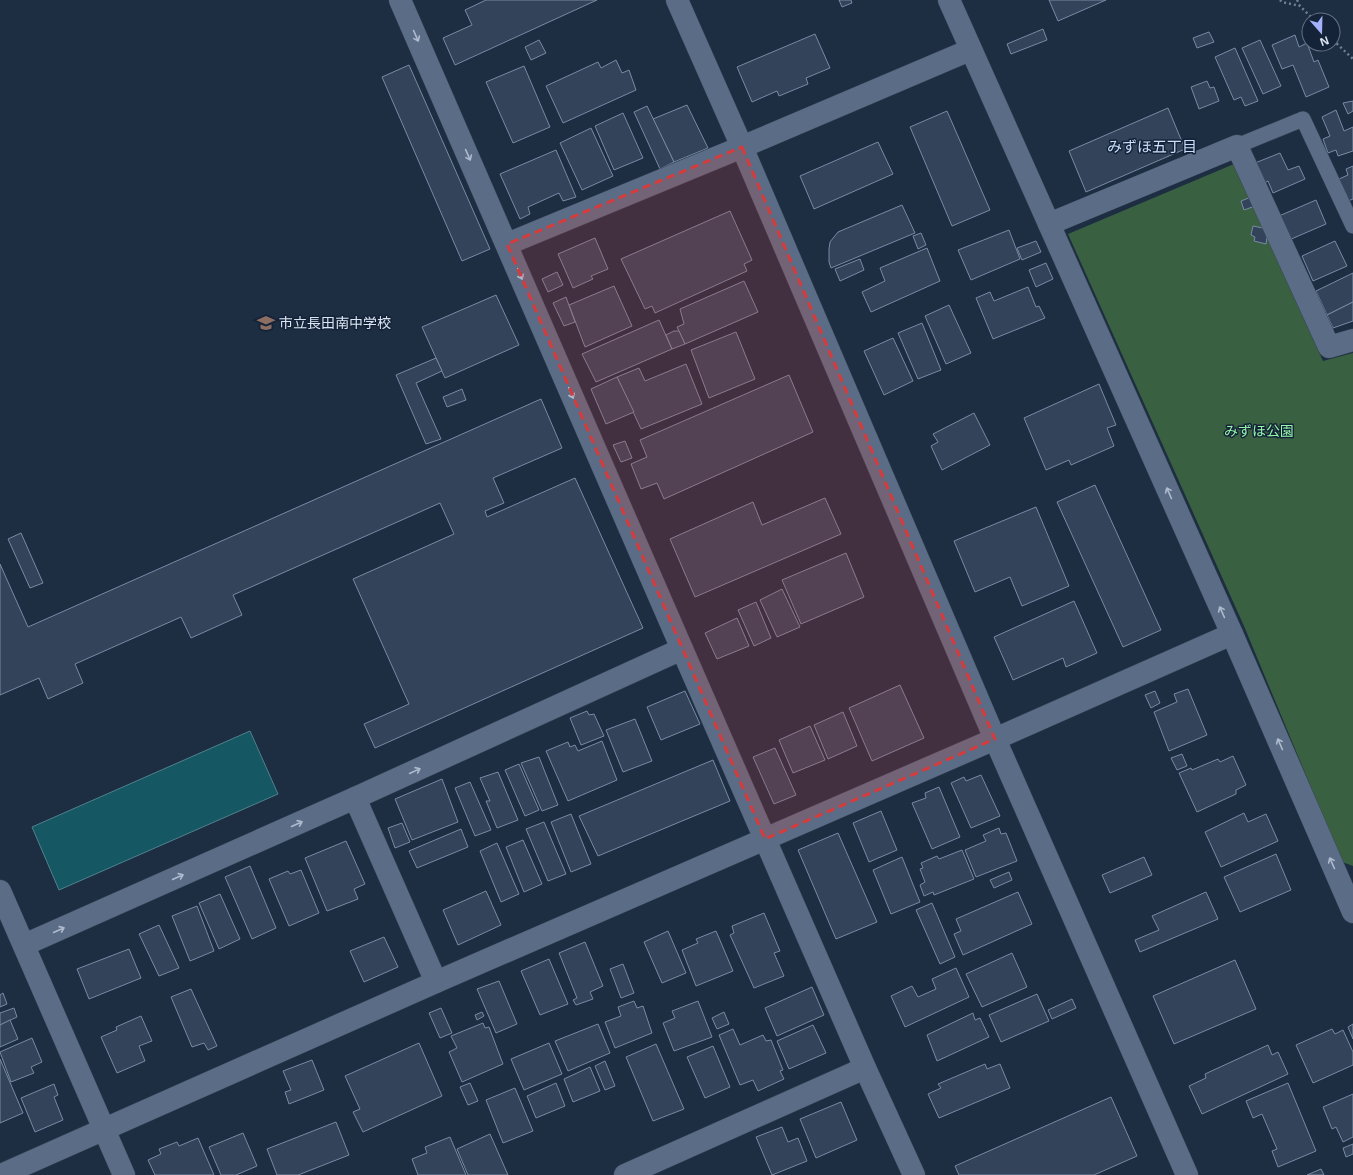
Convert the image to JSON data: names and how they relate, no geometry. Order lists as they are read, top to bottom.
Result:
{
  "districts": ["みずほ五丁目"],
  "parks": ["みずほ公園"],
  "places": {
    "school or university": ["市立長田南中学校"]
  },
  "north": "bottom"
}
